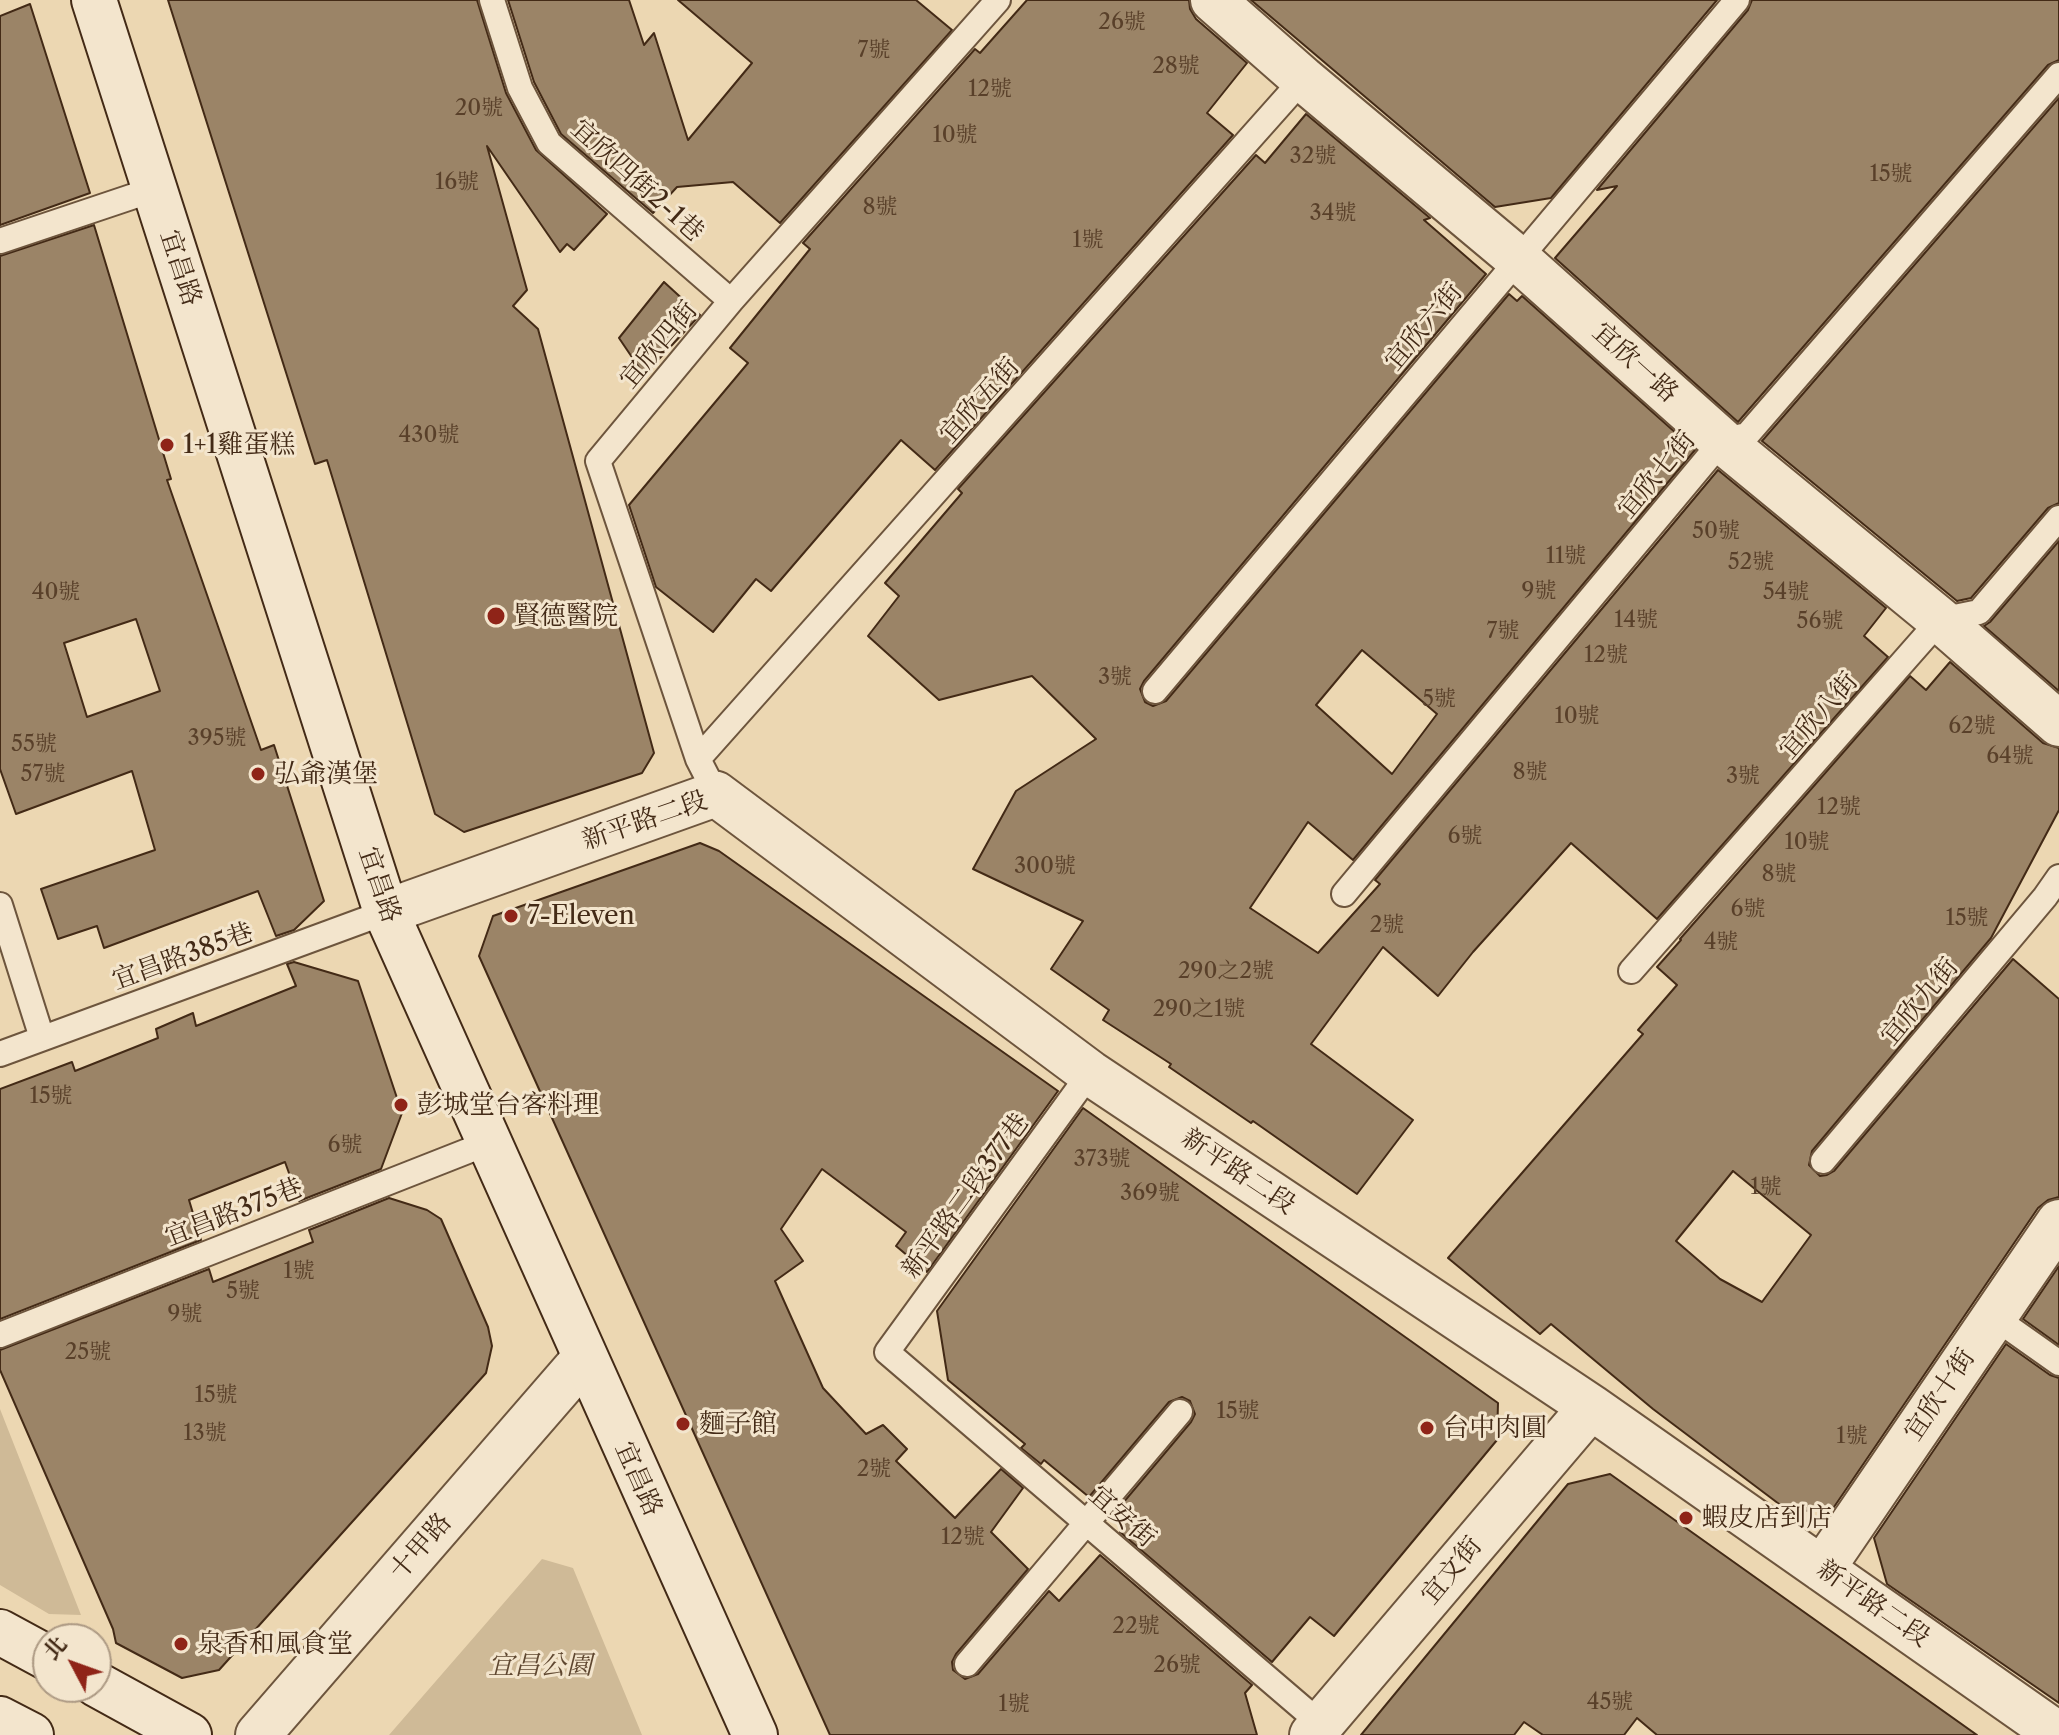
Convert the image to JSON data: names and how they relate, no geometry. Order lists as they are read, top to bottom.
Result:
{
  "streets": {
    "street": [
      "宜昌路",
      "宜欣一路",
      "新平路二段",
      "宜欣十街",
      "十甲路",
      "宜文街"
    ],
    "lane": [
      "宜欣四街2-1巷",
      "宜欣六街",
      "宜欣四街",
      "宜欣五街",
      "宜欣七街",
      "宜欣八街",
      "宜昌路385巷",
      "宜欣九街",
      "新平路二段377巷",
      "宜昌路375巷",
      "宜安街"
    ]
  },
  "crossings": [
    ["宜欣四街2-1巷", "宜欣四街"],
    ["宜昌路", "新平路二段"],
    ["宜昌路", "宜昌路385巷"],
    ["宜昌路", "宜昌路375巷"],
    ["宜昌路", "十甲路"],
    ["宜欣六街", "宜欣一路"],
    ["宜欣四街", "宜欣五街"],
    ["宜欣四街", "新平路二段"],
    ["宜欣一路", "宜欣五街"],
    ["宜欣一路", "宜欣七街"],
    ["宜欣一路", "宜欣八街"],
    ["宜欣五街", "新平路二段"],
    ["新平路二段", "宜昌路385巷"],
    ["新平路二段", "新平路二段377巷"],
    ["新平路二段", "宜欣十街"],
    ["新平路二段", "宜文街"],
    ["新平路二段377巷", "宜安街"],
    ["宜安街", "宜文街"]
  ],
  "parks": ["宜昌公園"],
  "places": [
    "1+1雞蛋糕",
    "賢德醫院",
    "弘爺漢堡",
    "7-Eleven",
    "彭城堂台客料理",
    "麵子館",
    "台中肉圓",
    "蝦皮店到店",
    "泉香和風食堂"
  ],
  "house_numbers": [
    "26號",
    "7號",
    "28號",
    "12號",
    "20號",
    "10號",
    "32號",
    "15號",
    "16號",
    "8號",
    "34號",
    "1號",
    "430號",
    "50號",
    "11號",
    "52號",
    "9號",
    "40號",
    "54號",
    "14號",
    "56號",
    "7號",
    "12號",
    "3號",
    "5號",
    "10號",
    "62號",
    "395號",
    "55號",
    "64號",
    "8號",
    "57號",
    "3號",
    "12號",
    "6號",
    "10號",
    "300號",
    "8號",
    "6號",
    "15號",
    "2號",
    "4號",
    "290之2號",
    "290之1號",
    "15號",
    "6號",
    "373號",
    "1號",
    "369號",
    "1號",
    "5號",
    "9號",
    "25號",
    "15號",
    "15號",
    "13號",
    "1號",
    "2號",
    "12號",
    "22號",
    "26號",
    "45號",
    "1號"
  ],
  "north": "top left"
}
